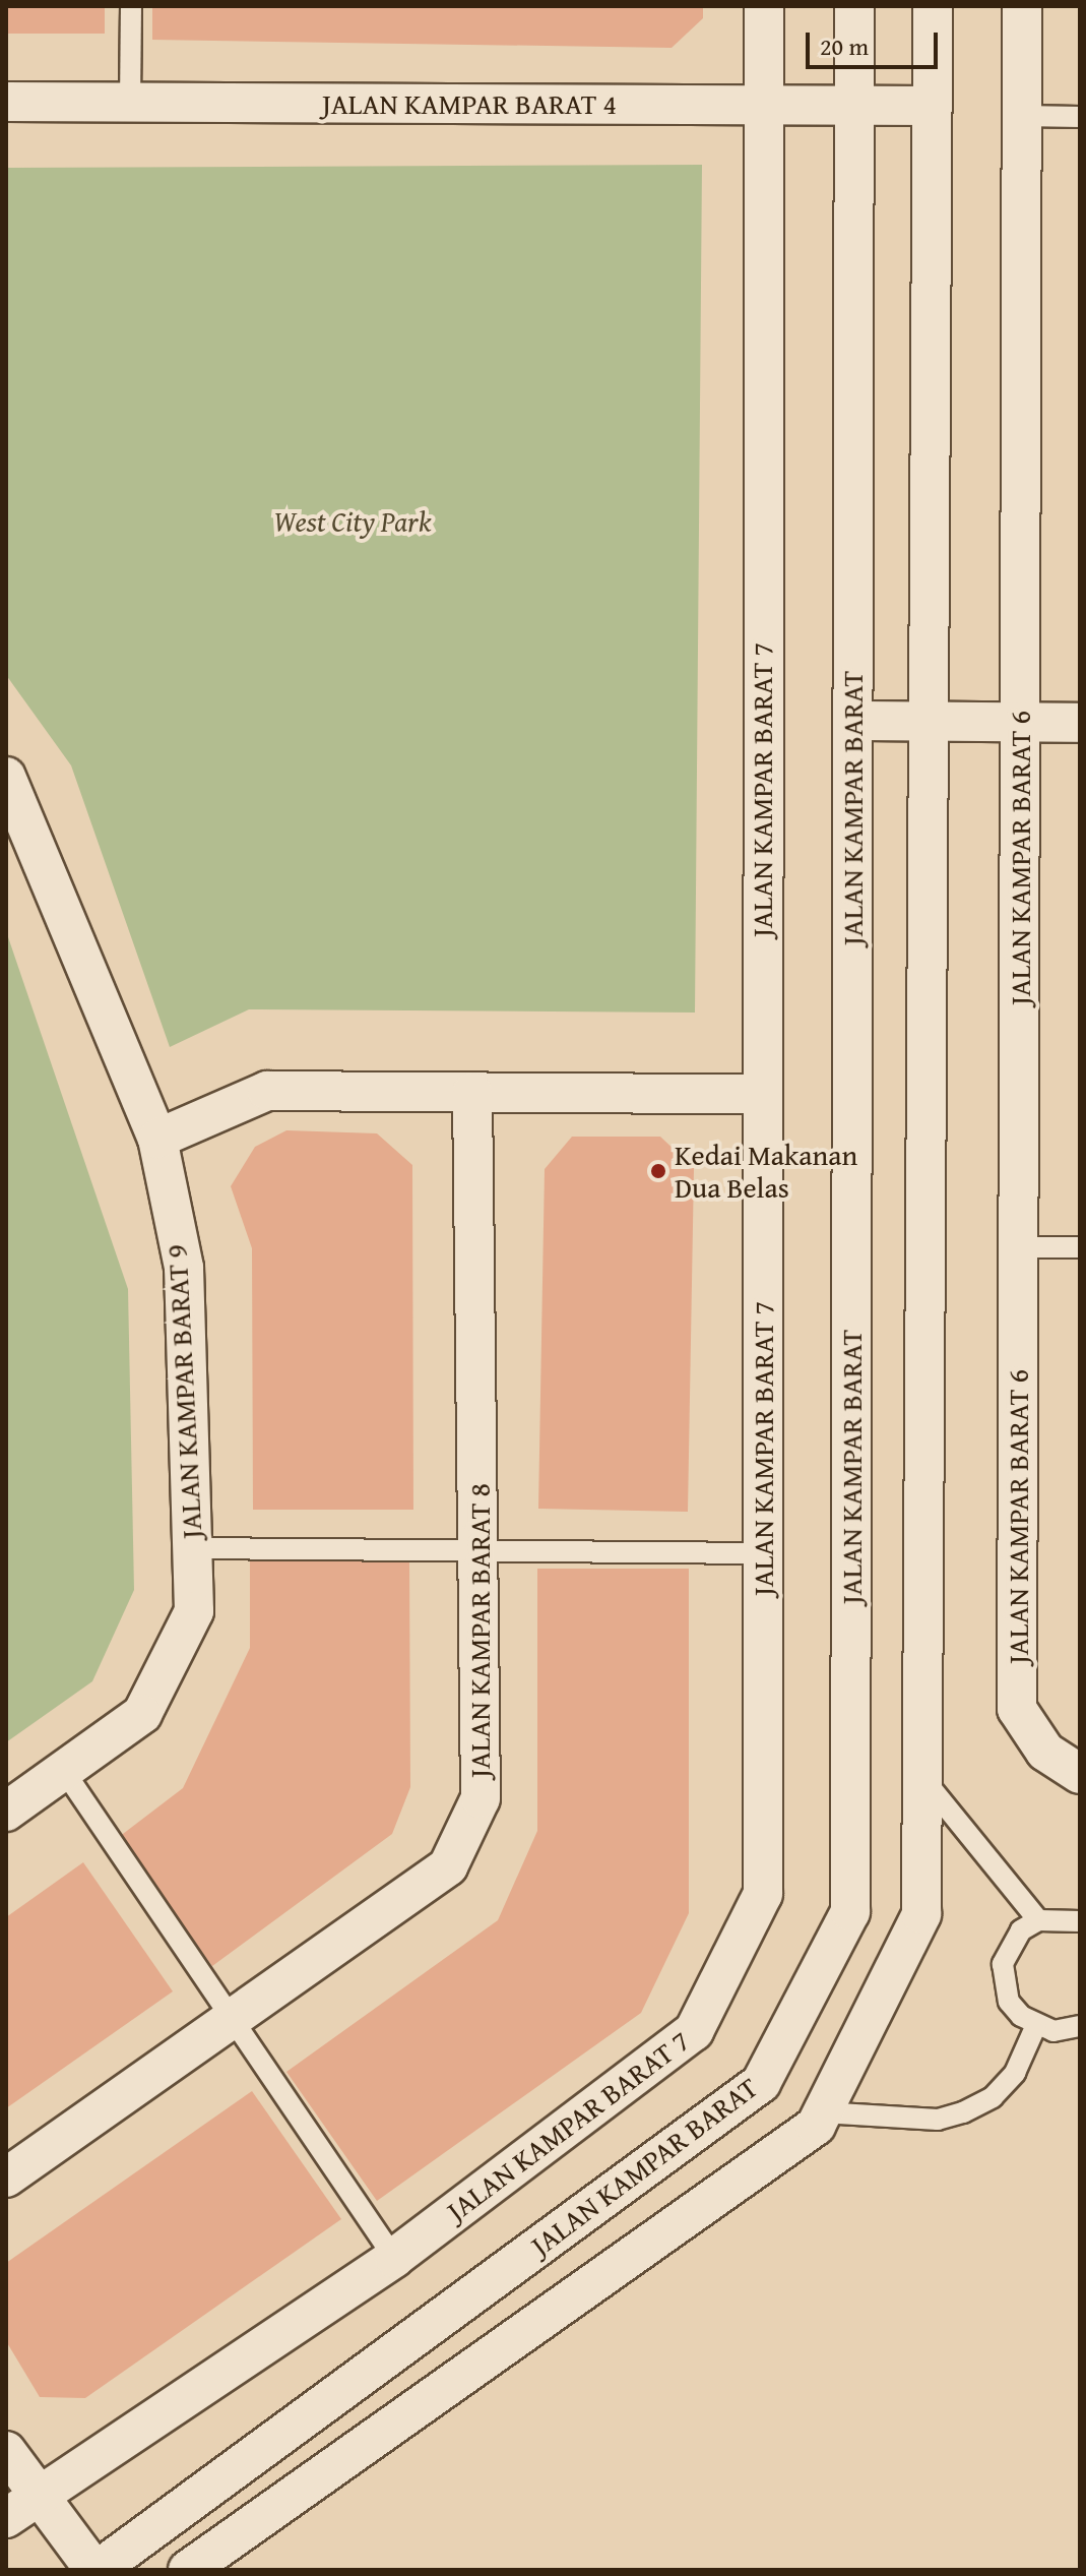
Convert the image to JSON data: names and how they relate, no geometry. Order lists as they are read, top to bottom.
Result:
{
  "streets": {
    "street": [
      "JALAN KAMPAR BARAT 4",
      "JALAN KAMPAR BARAT 7",
      "JALAN KAMPAR BARAT",
      "JALAN KAMPAR BARAT 6",
      "JALAN KAMPAR BARAT 9",
      "JALAN KAMPAR BARAT 8"
    ]
  },
  "crossings": [
    ["JALAN KAMPAR BARAT 4", "JALAN KAMPAR BARAT 7"],
    ["JALAN KAMPAR BARAT 4", "JALAN KAMPAR BARAT"]
  ],
  "parks": ["West City Park"],
  "places": ["Kedai Makanan Dua Belas"],
  "scale_bar": "20 m"
}
